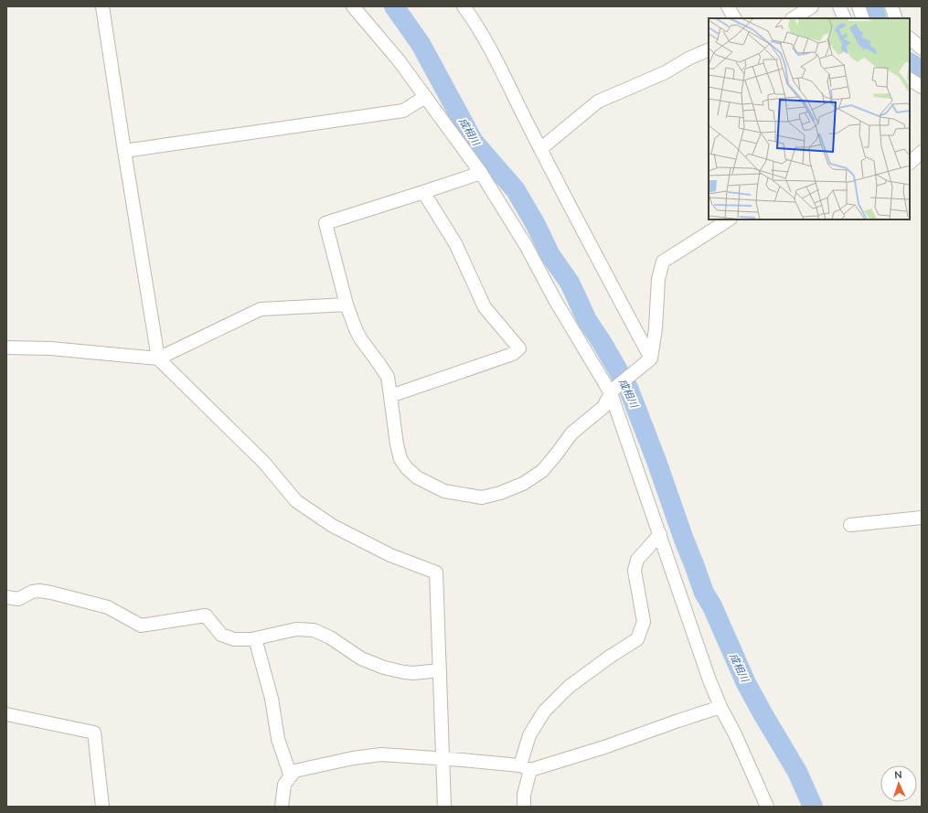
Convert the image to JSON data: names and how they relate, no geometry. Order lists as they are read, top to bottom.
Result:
{
  "water": ["成相川"],
  "north": "top"
}
